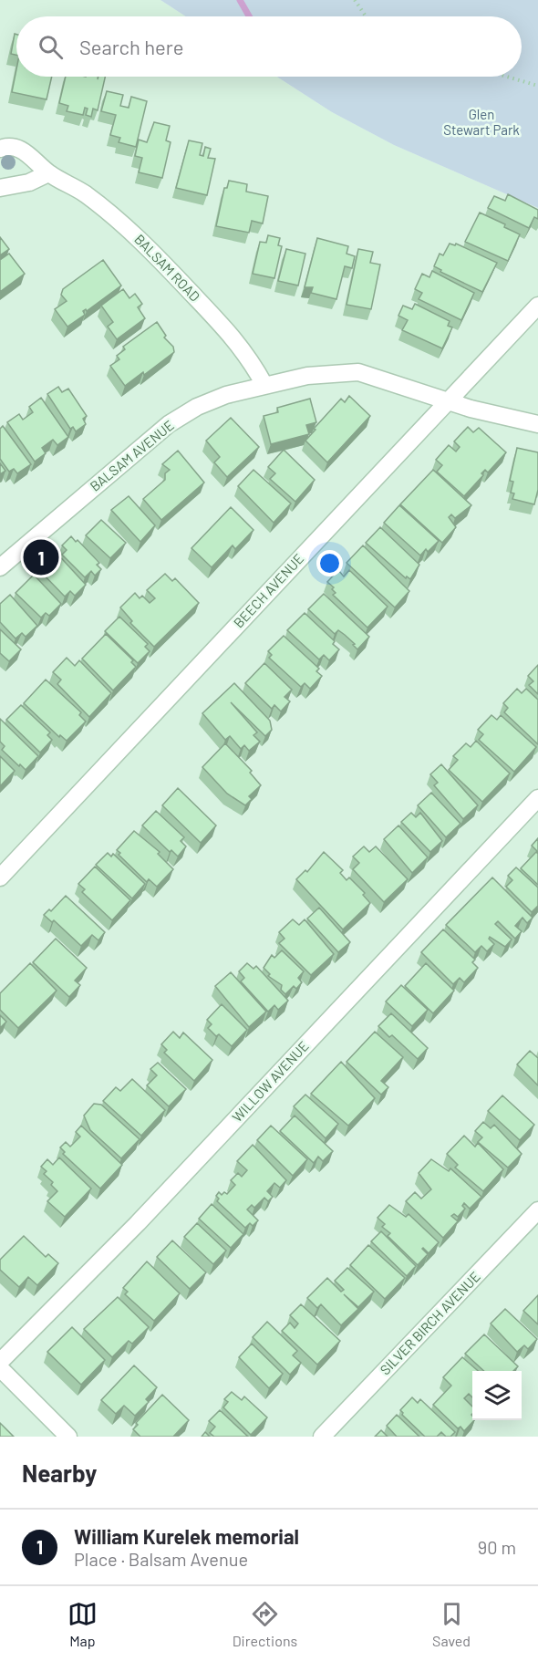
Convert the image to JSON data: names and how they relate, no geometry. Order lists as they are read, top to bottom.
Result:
{
  "streets": {
    "street": [
      "BALSAM ROAD",
      "BALSAM AVENUE",
      "BEECH AVENUE",
      "WILLOW AVENUE",
      "SILVER BIRCH AVENUE"
    ]
  },
  "crossings": [
    ["BALSAM ROAD", "BALSAM AVENUE"],
    ["BALSAM AVENUE", "BEECH AVENUE"]
  ],
  "parks": ["Glen Stewart Park"],
  "page": {
    "search": "Search here",
    "pins": "1",
    "heading": "Nearby",
    "list": [
      {
        "mark": "1",
        "name": "William Kurelek memorial",
        "note": "Place · Balsam Avenue",
        "value": "90 m"
      }
    ],
    "nav": ["Map", "Directions", "Saved"]
  }
}
